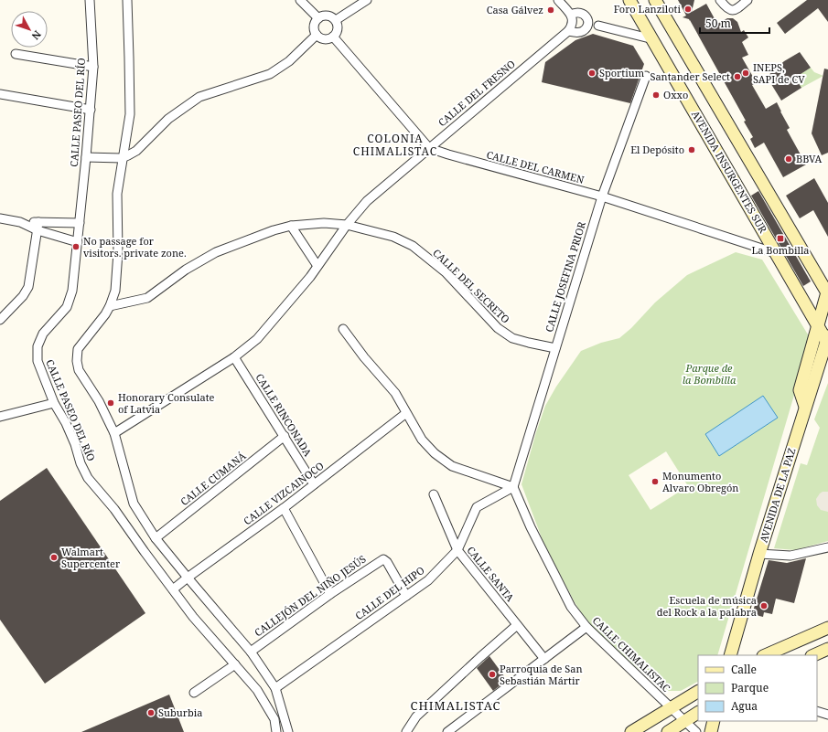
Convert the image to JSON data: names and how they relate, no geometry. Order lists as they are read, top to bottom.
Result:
{
  "streets": {
    "main road": ["AVENIDA INSURGENTES SUR", "AVENIDA DE LA PAZ"],
    "street": [
      "CALLE DEL FRESNO",
      "CALLE PASEO DEL RÍO",
      "CALLE DEL CARMEN",
      "CALLE JOSEFINA PRIOR",
      "CALLE DEL SECRETO",
      "CALLE RINCONADA",
      "CALLE CUMANÁ",
      "CALLE VIZCAINOCO",
      "CALLE SANTA",
      "CALLE DEL HIPO",
      "CALLEJÓN DEL NIÑO JESÚS",
      "CALLE CHIMALISTAC"
    ]
  },
  "crossings": [
    ["CALLE DEL FRESNO", "CALLE DEL CARMEN"],
    ["CALLE DEL FRESNO", "CALLE DEL SECRETO"],
    ["CALLE DEL FRESNO", "CALLE RINCONADA"],
    ["CALLE PASEO DEL RÍO", "CALLE VIZCAINOCO"],
    ["CALLE DEL CARMEN", "AVENIDA INSURGENTES SUR"],
    ["CALLE DEL CARMEN", "CALLE JOSEFINA PRIOR"],
    ["AVENIDA INSURGENTES SUR", "AVENIDA DE LA PAZ"],
    ["CALLE JOSEFINA PRIOR", "CALLE DEL SECRETO"],
    ["CALLE JOSEFINA PRIOR", "CALLE DEL HIPO"],
    ["CALLE JOSEFINA PRIOR", "CALLE CHIMALISTAC"],
    ["CALLE RINCONADA", "CALLE CUMANÁ"],
    ["CALLE RINCONADA", "CALLE VIZCAINOCO"],
    ["CALLE SANTA", "CALLE DEL HIPO"],
    ["CALLE DEL HIPO", "CALLEJÓN DEL NIÑO JESÚS"],
    ["CALLE DEL HIPO", "CALLE CHIMALISTAC"]
  ],
  "districts": ["COLONIA CHIMALISTAC", "CHIMALISTAC"],
  "parks": ["Parque de la Bombilla"],
  "places": {
    "other": [
      "Foro Lanziloti",
      "Casa Gálvez",
      "Sportium",
      "INEPS, SAPI de CV",
      "Santander Select",
      "Oxxo",
      "El Depósito",
      "BBVA",
      "No passage for visitors. private zone.",
      "Honorary Consulate of Latvia",
      "Monumento Alvaro Obregón",
      "Walmart Supercenter",
      "Escuela de música del Rock a la palabra",
      "Parroquia de San Sebastián Mártir",
      "Suburbia"
    ],
    "transit": ["La Bombilla"]
  },
  "legend": ["Calle", "Parque", "Agua"],
  "scale_bar": "50 m",
  "north": "bottom right"
}
